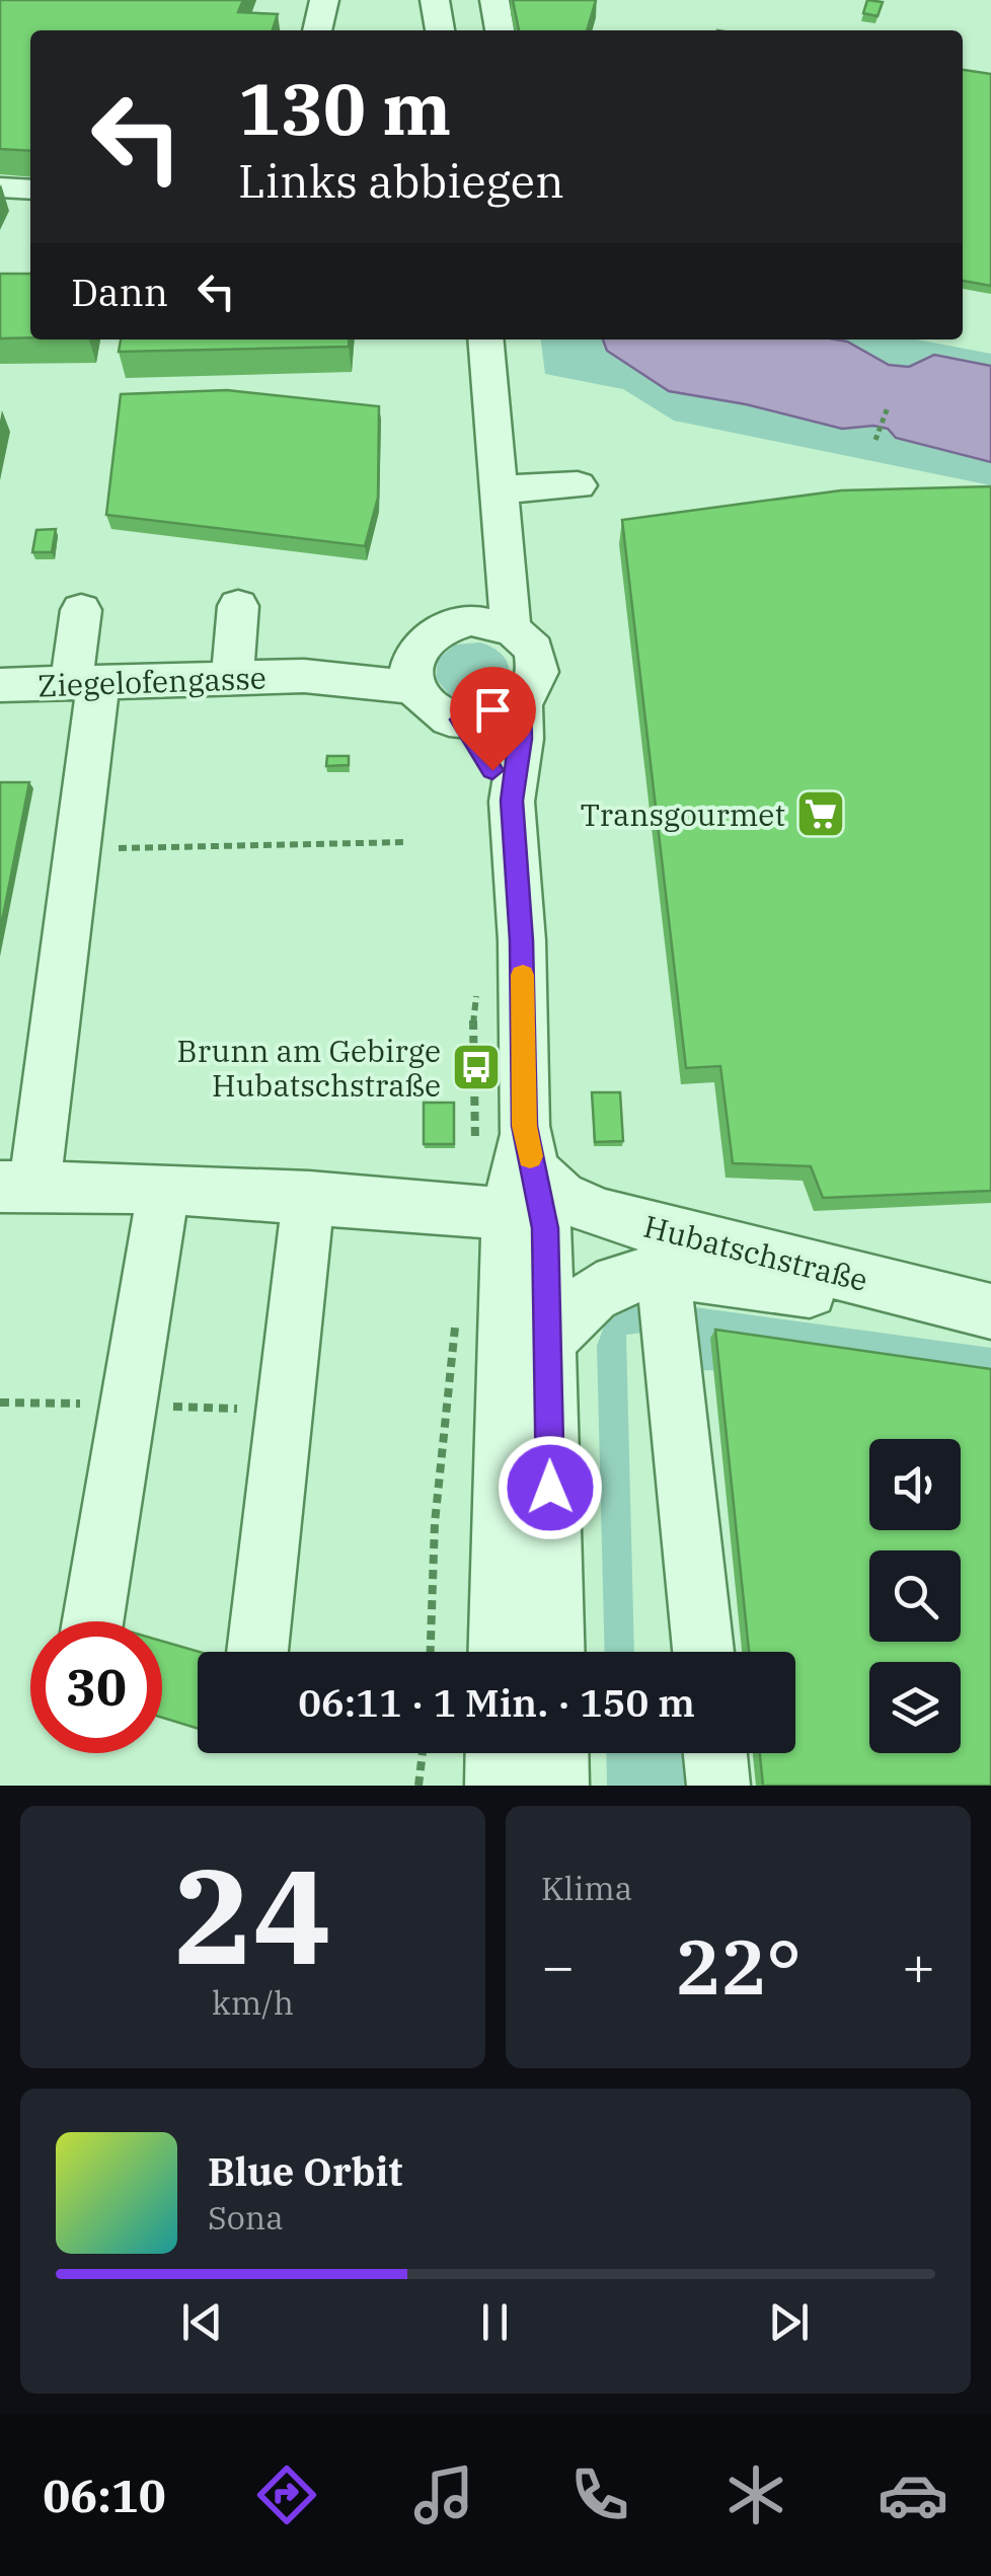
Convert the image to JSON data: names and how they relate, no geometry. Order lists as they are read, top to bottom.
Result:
{
  "streets": {
    "street": ["Ziegelofengasse", "Hubatschstraße"]
  },
  "places": {
    "supermarket": ["Transgourmet"],
    "bus stop": ["Brunn am Gebirge Hubatschstraße"]
  },
  "page": {
    "turn": ["130 m", "Links abbiegen"],
    "then": "Dann",
    "limit": "30",
    "trip": "06:11 · 1 Min. · 150 m",
    "tile": [
      ["24", "km/h"],
      "Klima"
    ],
    "heat": ["−", "22°", "+"],
    "song": ["Blue Orbit", "Sona"],
    "tabs": "06:10"
  }
}
